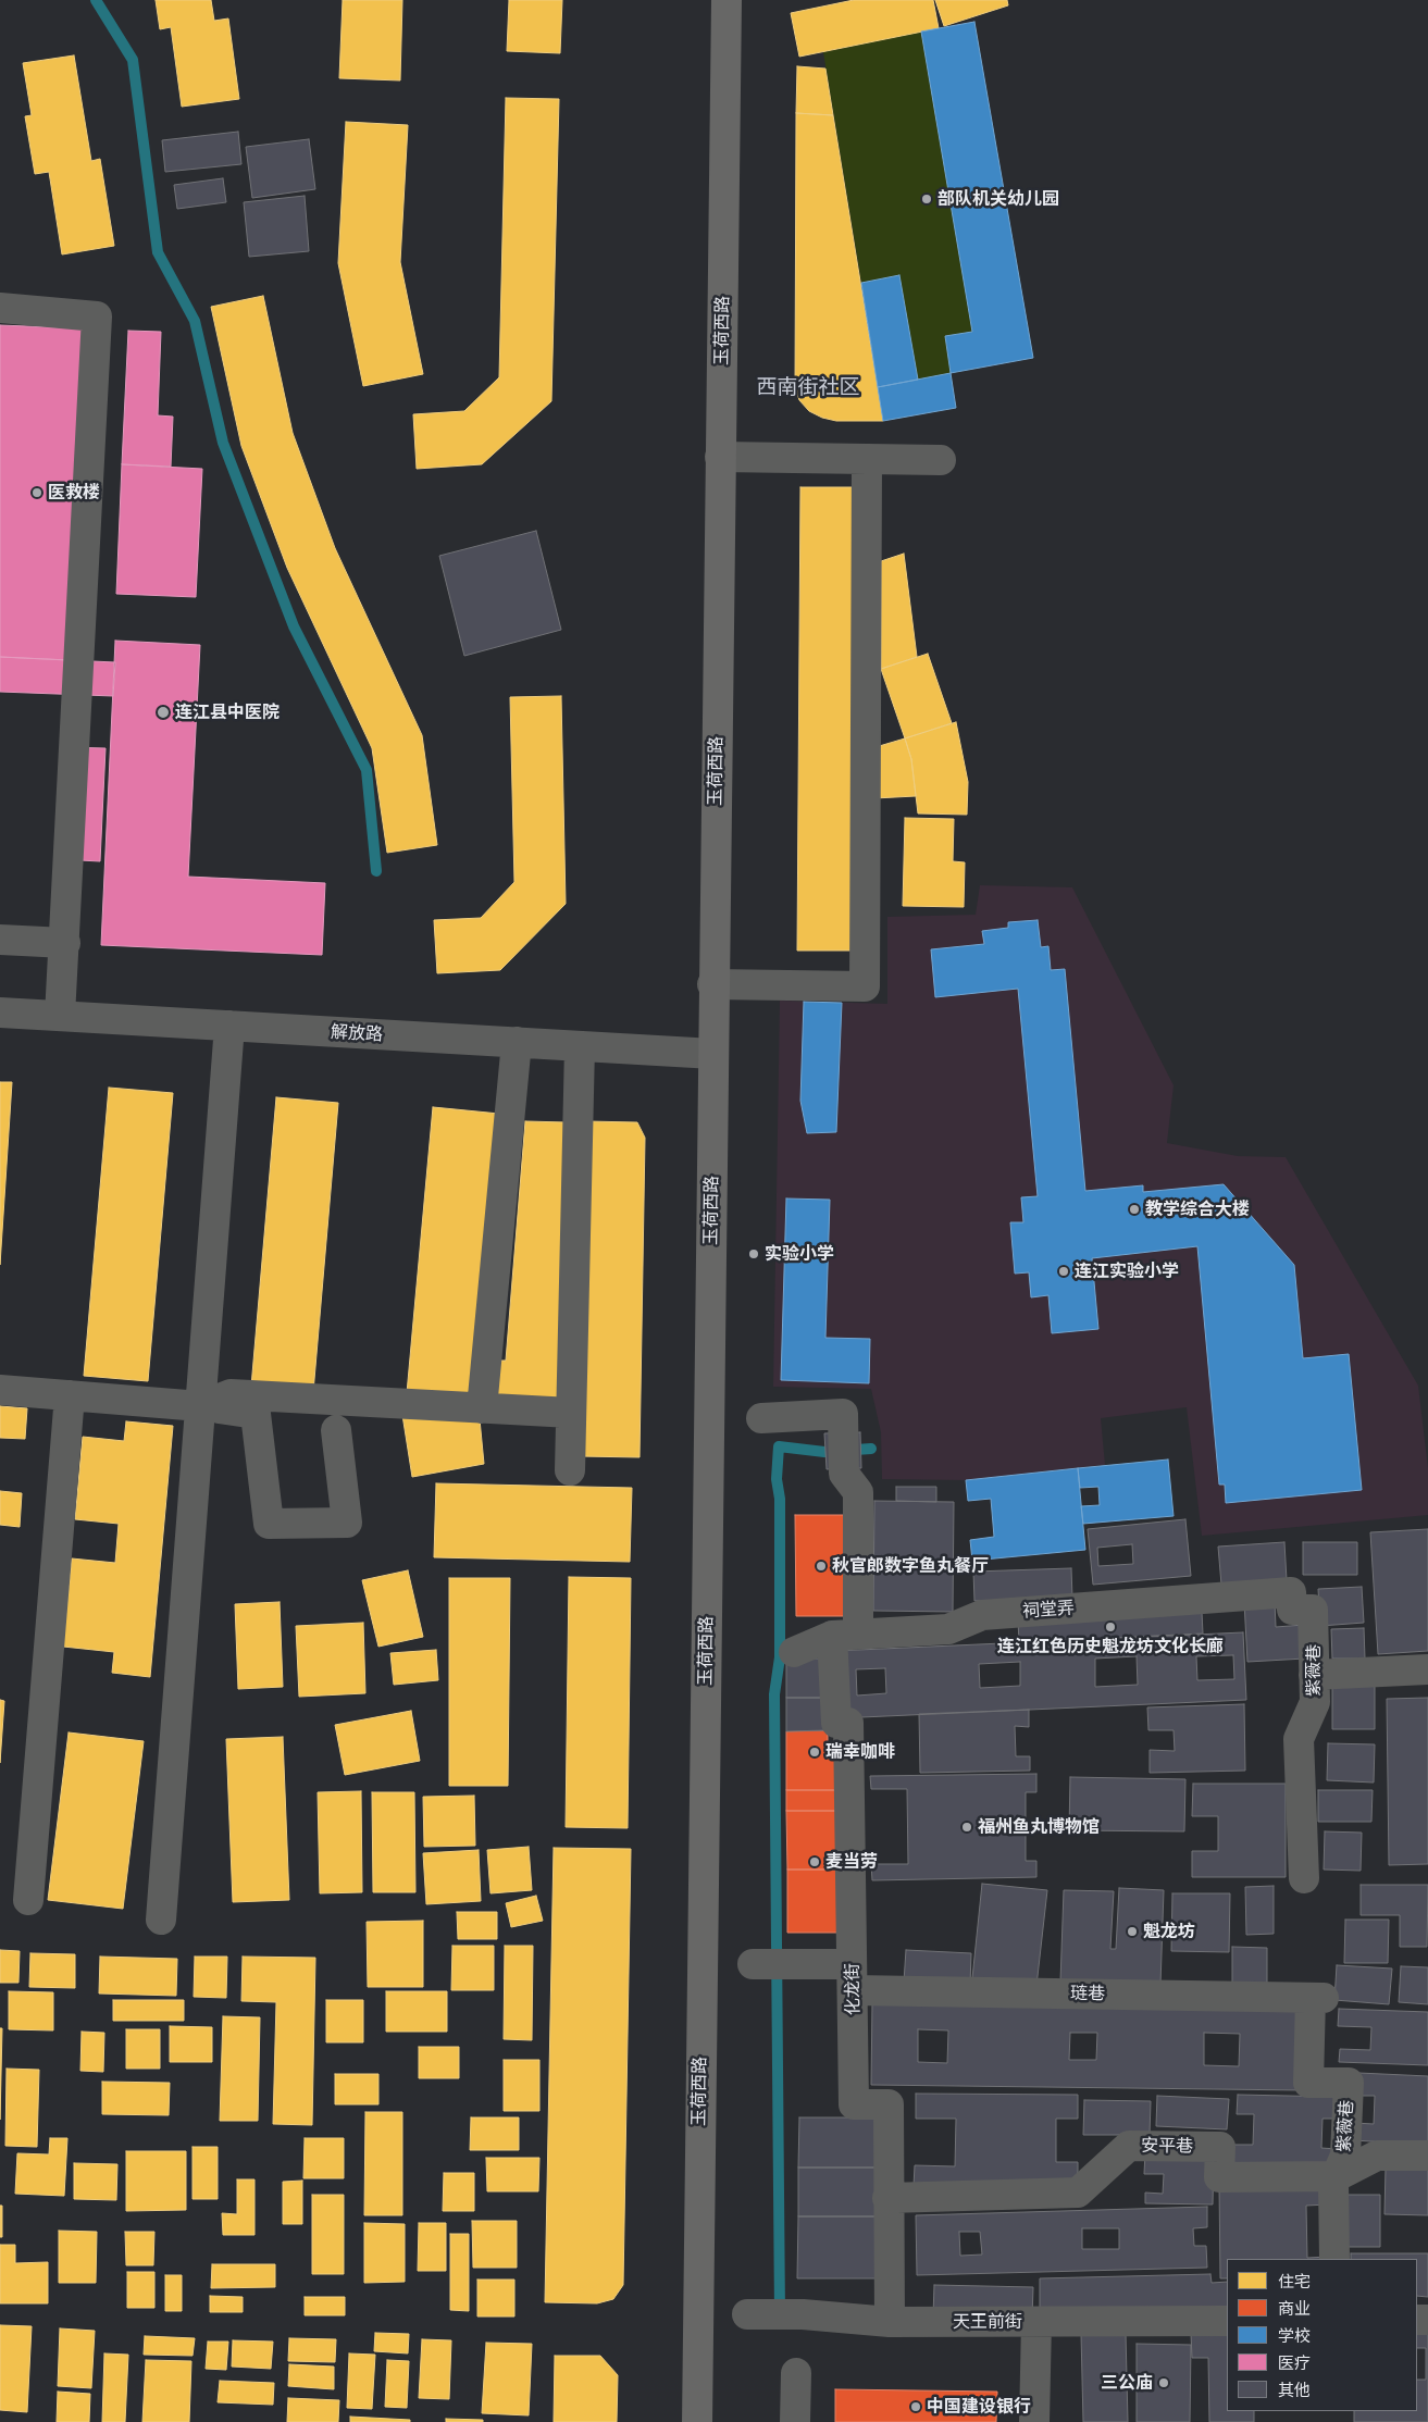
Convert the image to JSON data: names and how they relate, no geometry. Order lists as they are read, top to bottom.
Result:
{
  "streets": {
    "main road": ["玉荷西路"],
    "street": [
      "解放路",
      "祠堂弄",
      "紫薇巷",
      "化龙街",
      "琏巷",
      "安平巷",
      "天王前街"
    ]
  },
  "crossings": [
    ["玉荷西路", "解放路"],
    ["祠堂弄", "紫薇巷"],
    ["祠堂弄", "化龙街"],
    ["紫薇巷", "琏巷"],
    ["紫薇巷", "安平巷"],
    ["化龙街", "琏巷"],
    ["化龙街", "安平巷"],
    ["化龙街", "天王前街"]
  ],
  "districts": ["西南街社区"],
  "places": [
    "部队机关幼儿园",
    "医救楼",
    "连江县中医院",
    "教学综合大楼",
    "实验小学",
    "连江实验小学",
    "秋官郎数字鱼丸餐厅",
    "连江红色历史魁龙坊文化长廊",
    "瑞幸咖啡",
    "福州鱼丸博物馆",
    "麦当劳",
    "魁龙坊",
    "三公庙",
    "中国建设银行"
  ],
  "legend": [
    "住宅",
    "商业",
    "学校",
    "医疗",
    "其他"
  ]
}
